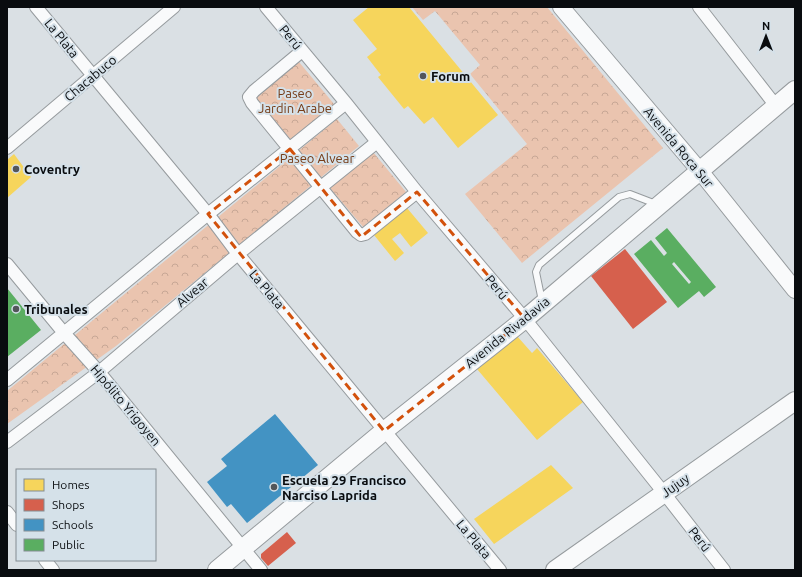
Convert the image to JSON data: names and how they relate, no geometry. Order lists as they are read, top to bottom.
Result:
{
  "streets": {
    "main road": ["Avenida Roca Sur", "Avenida Rivadavia", "Jujuy"],
    "street": [
      "Perú",
      "La Plata",
      "Chacabuco",
      "Alvear",
      "Hipólito Yrigoyen"
    ]
  },
  "crossings": [
    ["Perú", "Alvear"],
    ["Perú", "Avenida Rivadavia"],
    ["Perú", "Jujuy"],
    ["La Plata", "Chacabuco"],
    ["La Plata", "Alvear"],
    ["La Plata", "Avenida Rivadavia"],
    ["Avenida Roca Sur", "Avenida Rivadavia"],
    ["Alvear", "Hipólito Yrigoyen"],
    ["Avenida Rivadavia", "Hipólito Yrigoyen"]
  ],
  "parks": ["Paseo Jardin Arabe", "Paseo Alvear"],
  "places": [
    "Forum",
    "Coventry",
    "Tribunales",
    "Escuela 29 Francisco Narciso Laprida"
  ],
  "legend": [
    "Homes",
    "Shops",
    "Schools",
    "Public"
  ],
  "north": "top"
}
